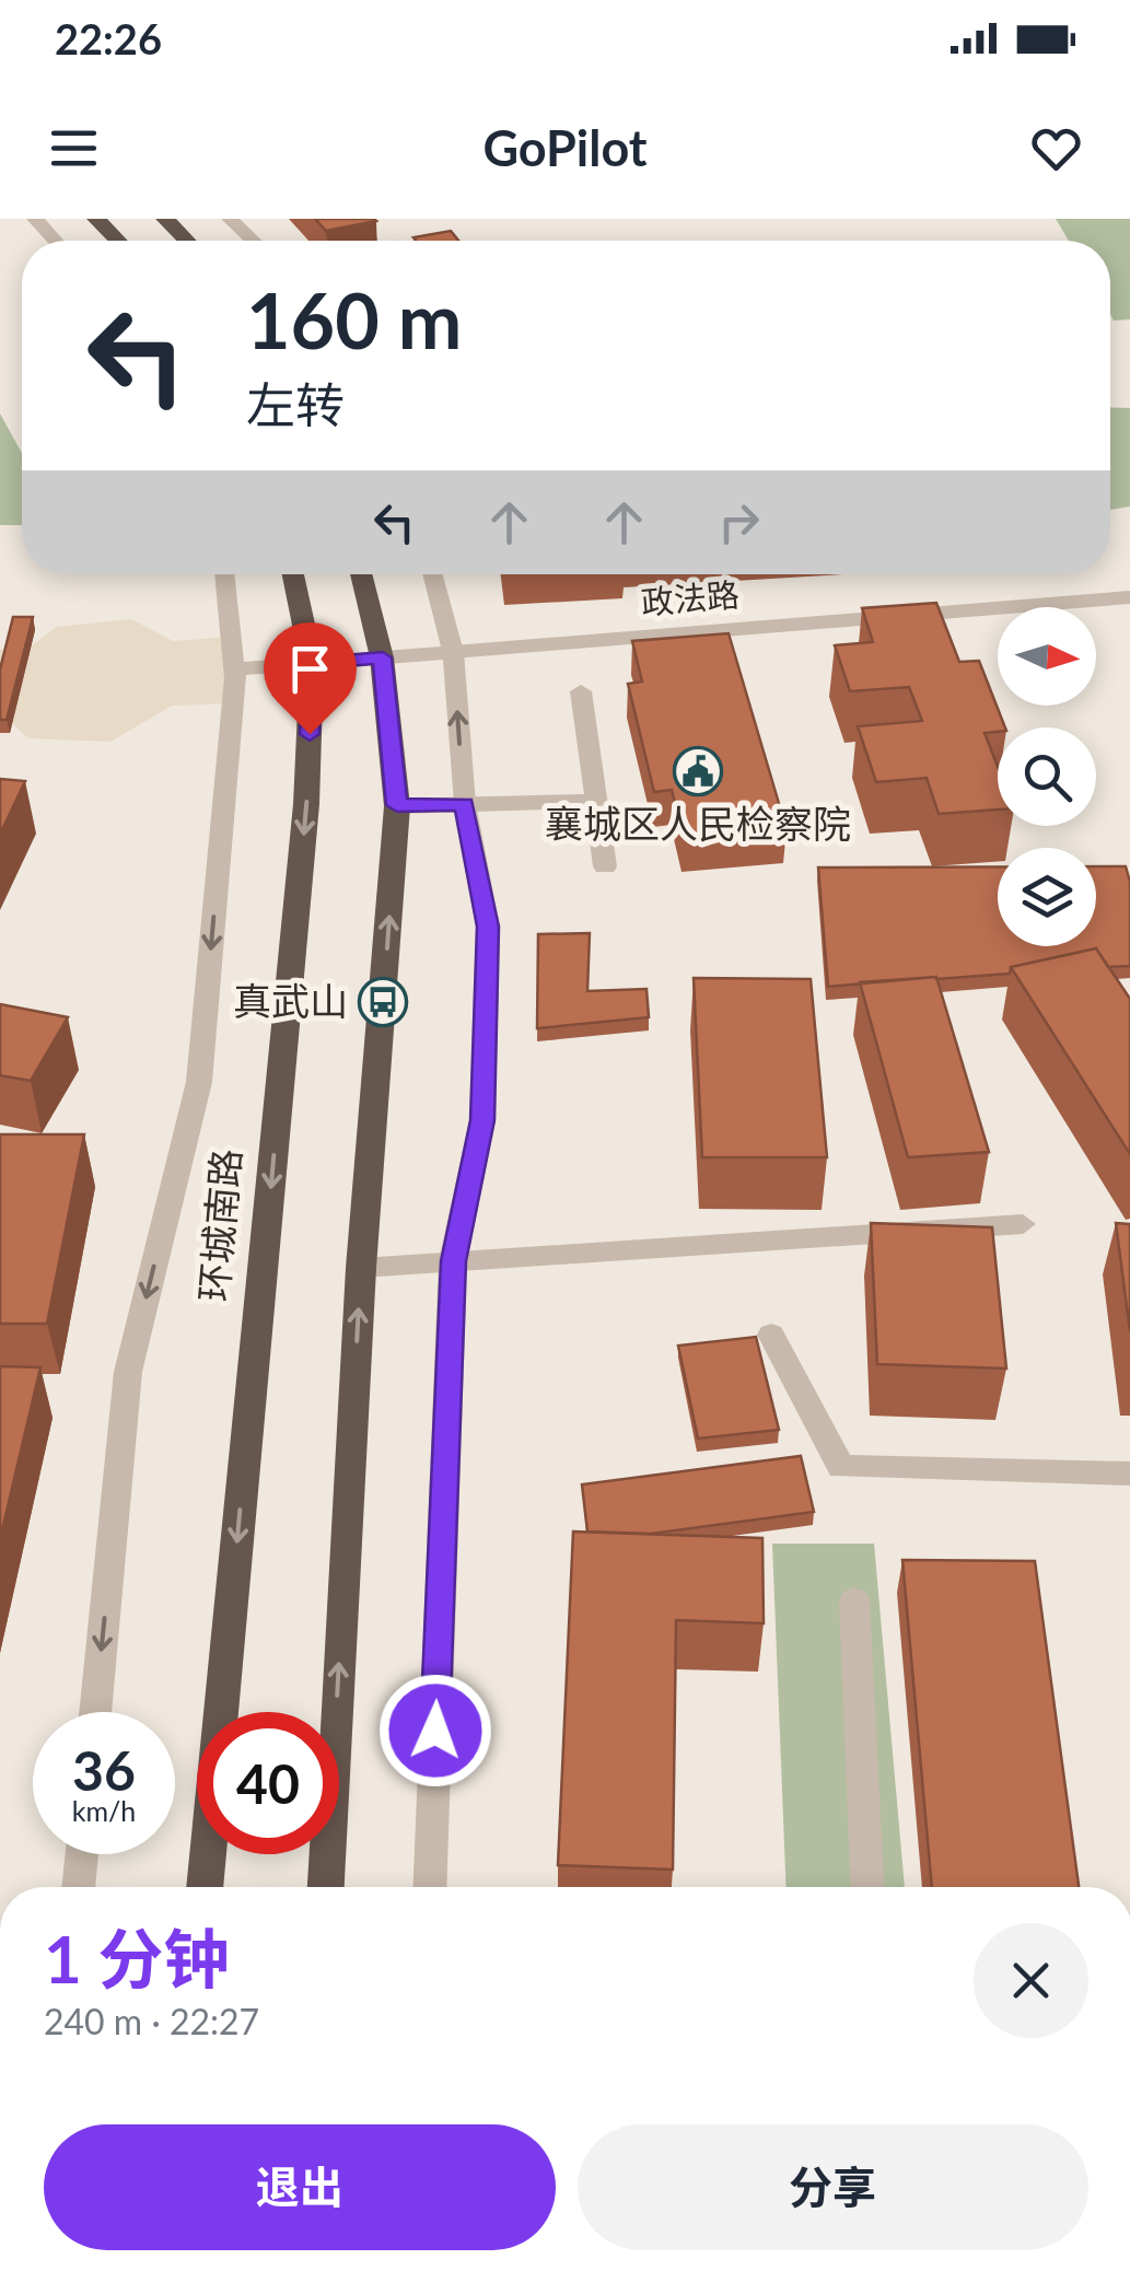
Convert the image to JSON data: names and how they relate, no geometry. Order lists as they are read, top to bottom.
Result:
{
  "streets": {
    "highway": ["环城南路"],
    "street": ["政法路"]
  },
  "crossings": [
    ["政法路", "环城南路"]
  ],
  "places": {
    "public building": ["襄城区人民检察院"],
    "bus stop": ["真武山"]
  },
  "north": "right",
  "page": {
    "status": "22:26",
    "header": "GoPilot",
    "turn": ["160 m", "左转"],
    "speed": "36 km/h",
    "limit": "40",
    "heading": ["1 分钟", "240 m · 22:27"],
    "buttons": ["退出", "分享"]
  }
}
